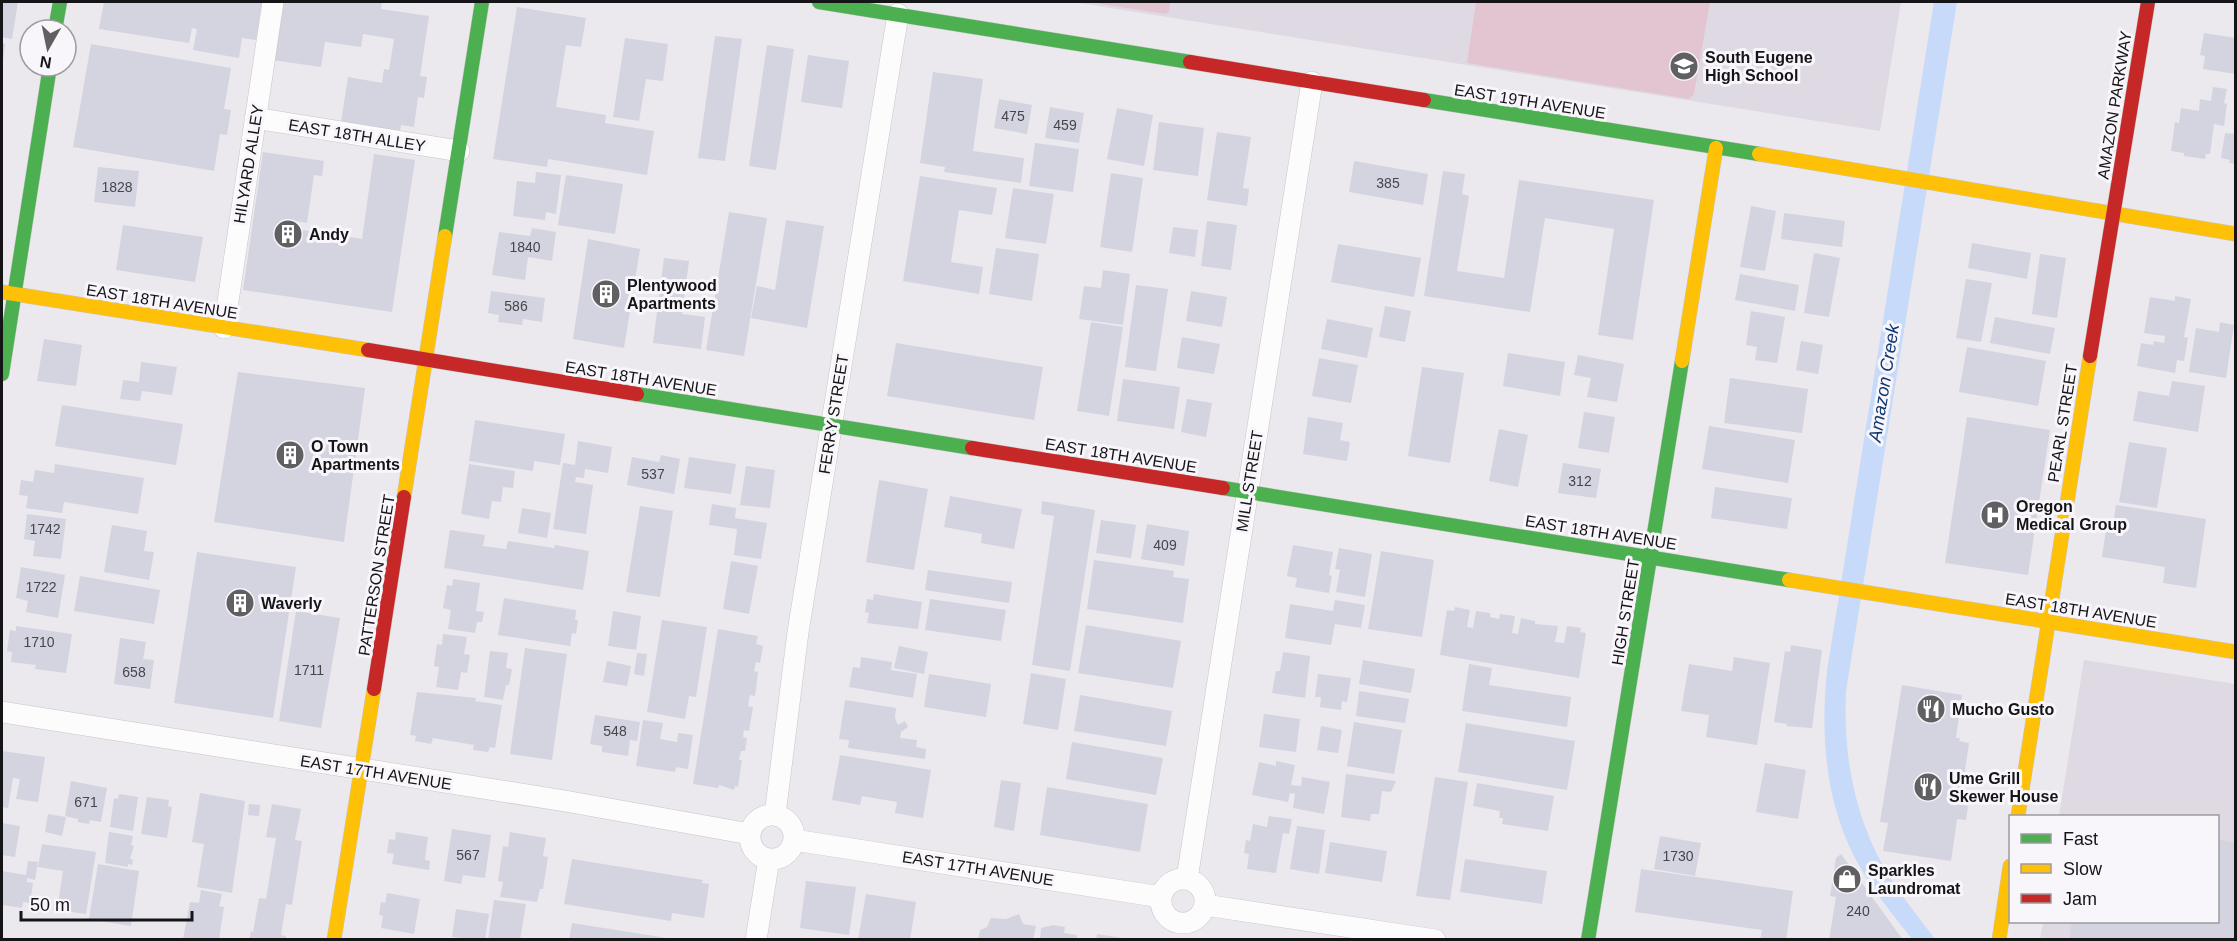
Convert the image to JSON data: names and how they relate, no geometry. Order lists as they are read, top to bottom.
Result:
{
  "streets": {
    "main road": [
      "EAST 19TH AVENUE",
      "AMAZON PARKWAY",
      "EAST 18TH AVENUE",
      "PEARL STREET",
      "PATTERSON STREET",
      "HIGH STREET"
    ],
    "street": [
      "EAST 18TH ALLEY",
      "HILYARD ALLEY",
      "FERRY STREET",
      "MILL STREET",
      "EAST 17TH AVENUE"
    ]
  },
  "crossings": [
    ["EAST 19TH AVENUE", "AMAZON PARKWAY"],
    ["EAST 19TH AVENUE", "FERRY STREET"],
    ["EAST 19TH AVENUE", "PEARL STREET"],
    ["EAST 19TH AVENUE", "MILL STREET"],
    ["EAST 19TH AVENUE", "HIGH STREET"],
    ["AMAZON PARKWAY", "PEARL STREET"],
    ["EAST 18TH ALLEY", "HILYARD ALLEY"],
    ["EAST 18TH ALLEY", "PATTERSON STREET"],
    ["HILYARD ALLEY", "EAST 18TH AVENUE"],
    ["EAST 18TH AVENUE", "FERRY STREET"],
    ["EAST 18TH AVENUE", "PEARL STREET"],
    ["EAST 18TH AVENUE", "MILL STREET"],
    ["EAST 18TH AVENUE", "PATTERSON STREET"],
    ["EAST 18TH AVENUE", "HIGH STREET"],
    ["FERRY STREET", "EAST 17TH AVENUE"],
    ["MILL STREET", "EAST 17TH AVENUE"],
    ["PATTERSON STREET", "EAST 17TH AVENUE"]
  ],
  "water": ["Amazon Creek"],
  "places": {
    "school or university": ["South Eugene High School"],
    "building": [
      "Andy",
      "Plentywood Apartments",
      "O Town Apartments",
      "Waverly"
    ],
    "hospital": ["Oregon Medical Group"],
    "restaurant": ["Mucho Gusto", "Ume Grill Skewer House"],
    "shop": ["Sparkles Laundromat"]
  },
  "house_numbers": [
    "475",
    "459",
    "385",
    "1828",
    "1840",
    "586",
    "537",
    "312",
    "1742",
    "409",
    "1722",
    "1710",
    "1711",
    "658",
    "548",
    "671",
    "567",
    "1730",
    "240"
  ],
  "legend": ["Fast", "Slow", "Jam"],
  "scale_bar": "50 m",
  "north": "bottom"
}
